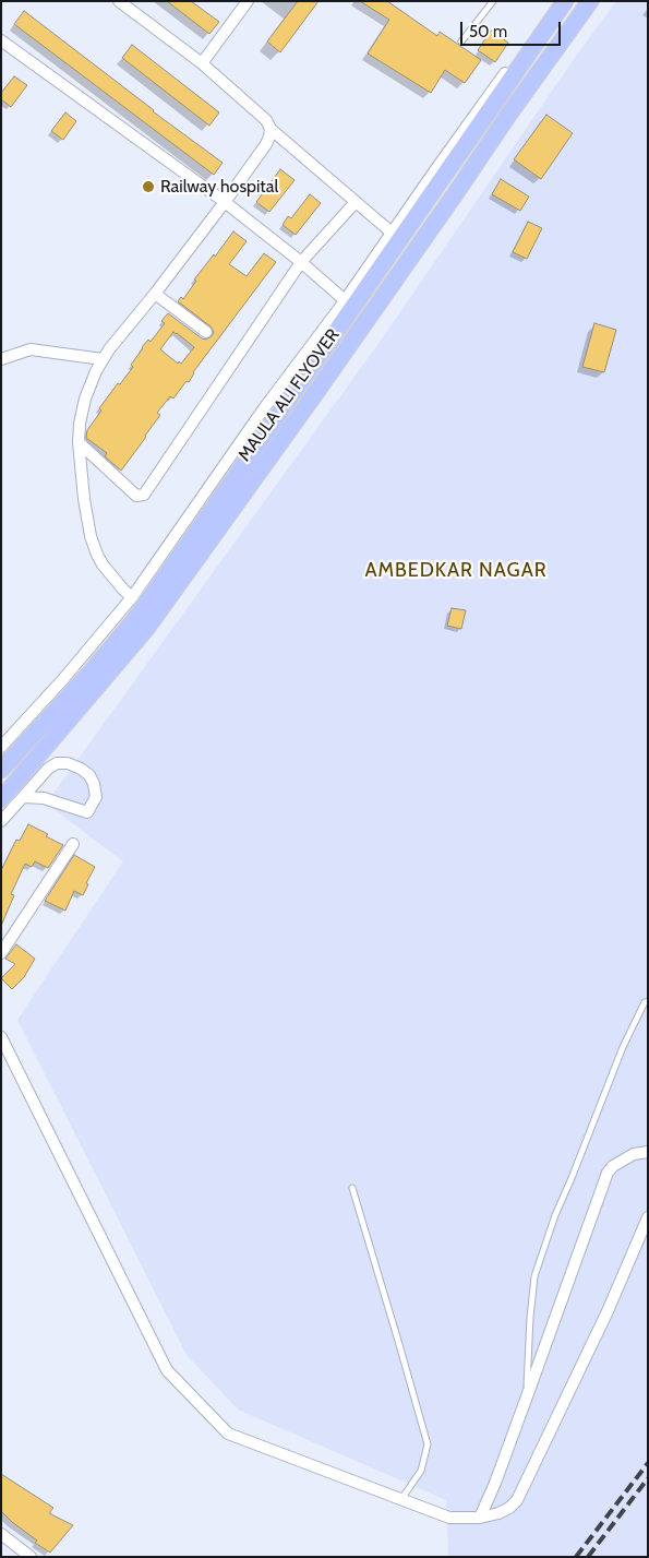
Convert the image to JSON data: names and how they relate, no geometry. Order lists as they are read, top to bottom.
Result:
{
  "streets": {
    "main road": ["MAULA ALI FLYOVER"]
  },
  "districts": ["AMBEDKAR NAGAR"],
  "places": ["Railway hospital"],
  "scale_bar": "50 m"
}
